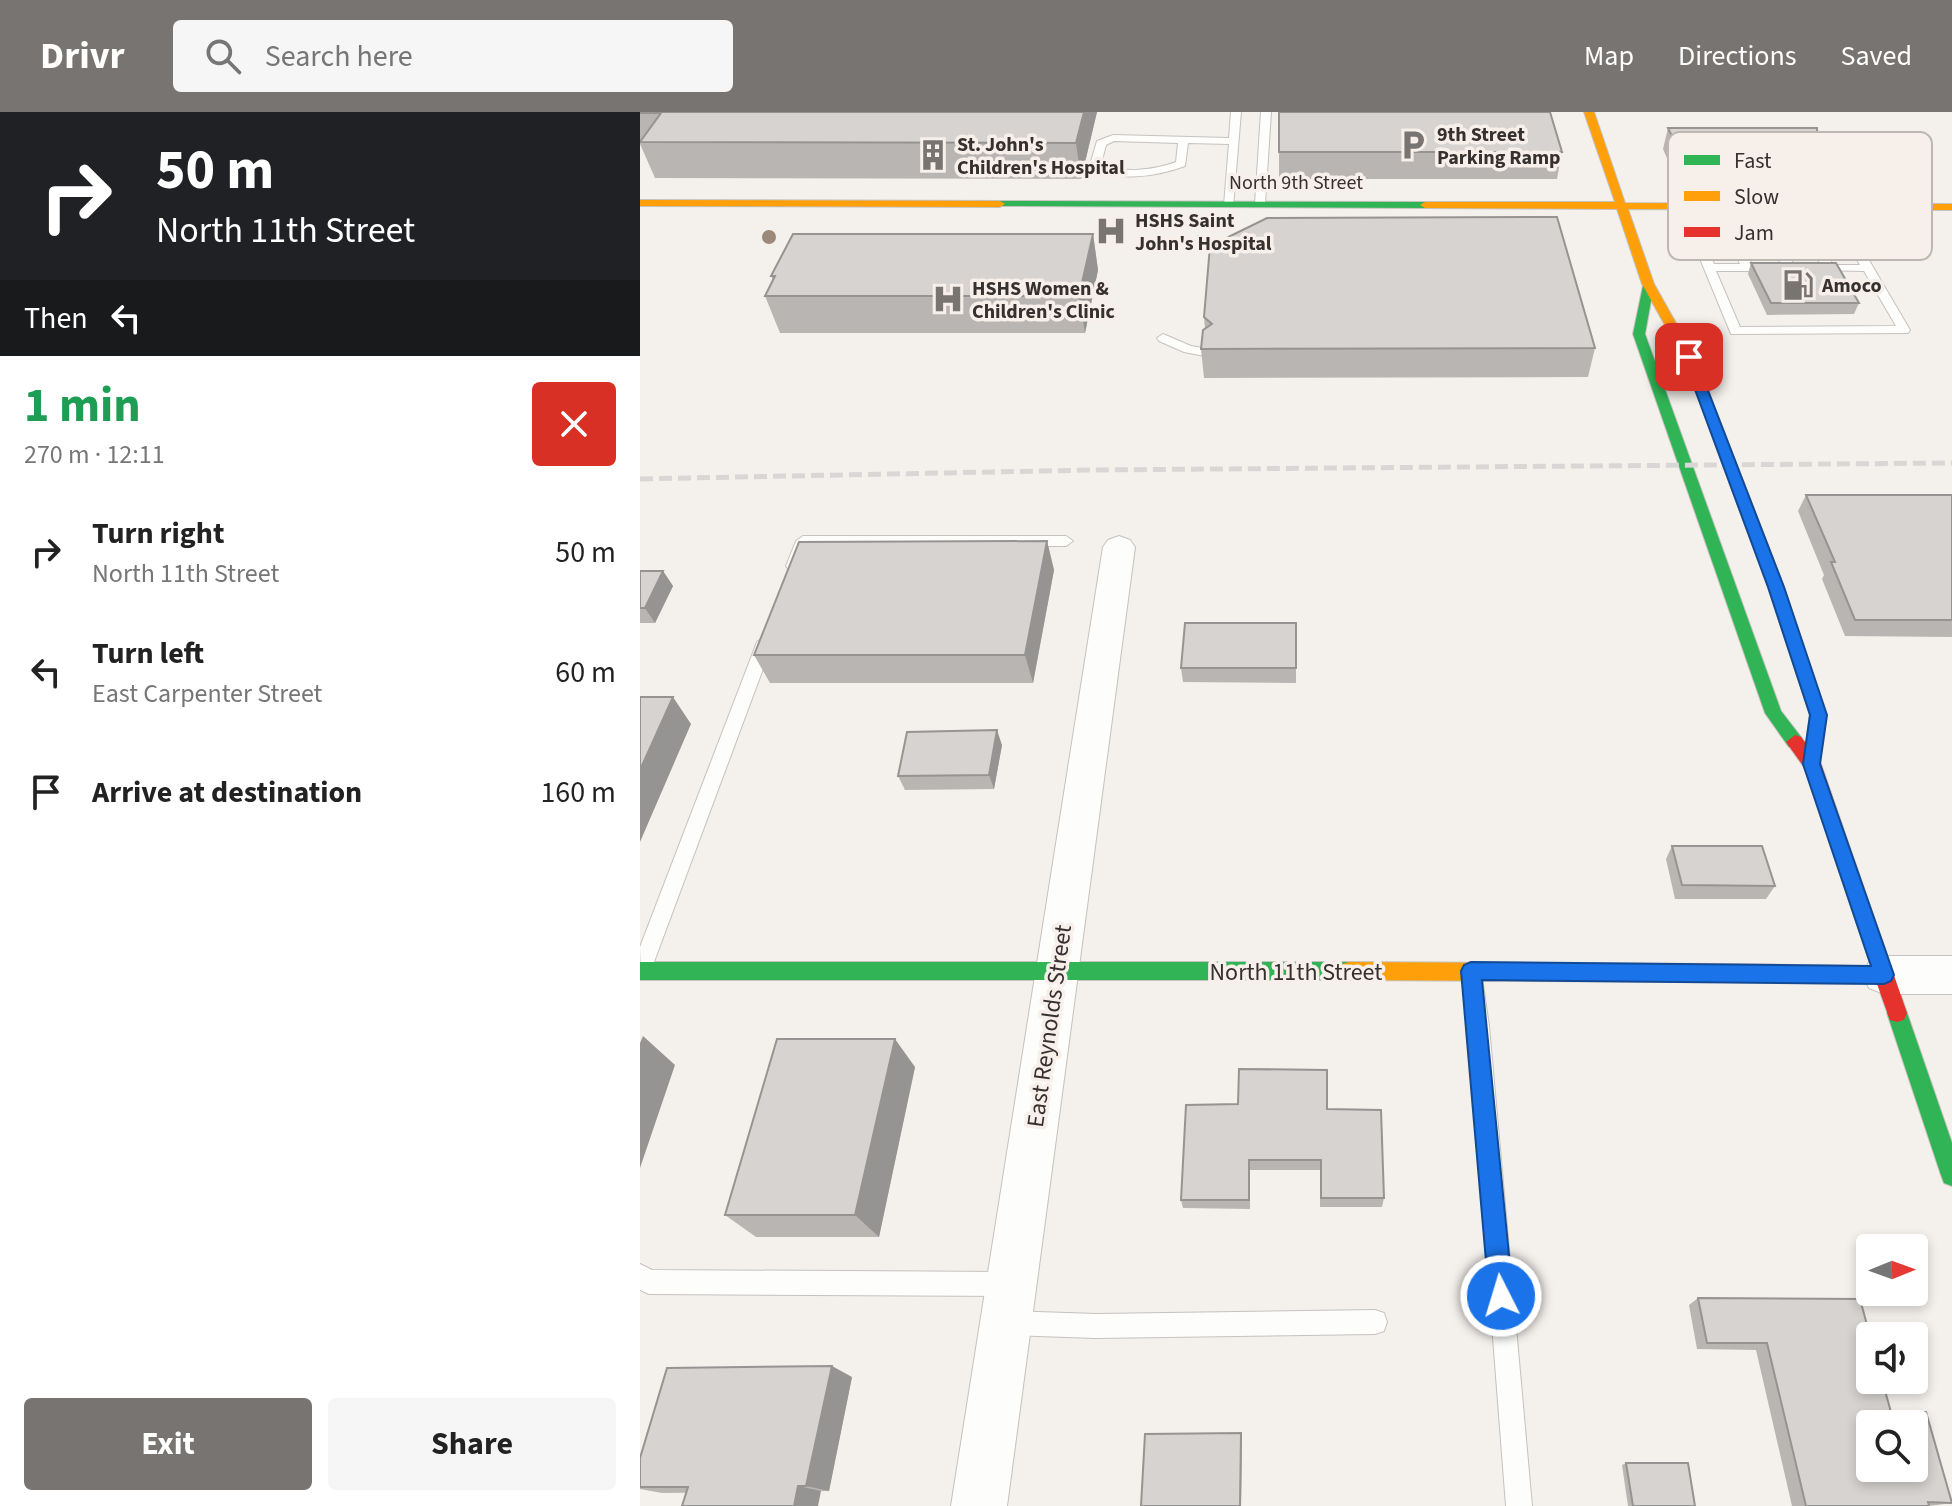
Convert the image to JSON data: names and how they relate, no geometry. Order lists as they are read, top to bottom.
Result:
{
  "streets": {
    "street": ["North 9th Street", "North 11th Street", "East Reynolds Street"]
  },
  "crossings": [
    ["North 11th Street", "East Reynolds Street"]
  ],
  "places": {
    "parking": ["9th Street Parking Ramp"],
    "building": ["St. John's Children's Hospital"],
    "hospital": ["HSHS Saint John's Hospital", "HSHS Women & Children's Clinic"],
    "fuel station": ["Amoco"]
  },
  "legend": ["Fast", "Slow", "Jam"],
  "north": "right",
  "page": {
    "header": "Drivr",
    "search": "Search here",
    "nav": ["Map", "Directions", "Saved"],
    "turn": ["50 m", "North 11th Street"],
    "then": "Then",
    "heading": ["1 min", "270 m · 12:11"],
    "list": [
      {
        "name": "Turn right",
        "note": "North 11th Street",
        "value": "50 m"
      },
      {
        "name": "Turn left",
        "note": "East Carpenter Street",
        "value": "60 m"
      },
      {
        "name": "Arrive at destination",
        "value": "160 m"
      }
    ],
    "buttons": ["Exit", "Share"]
  }
}
